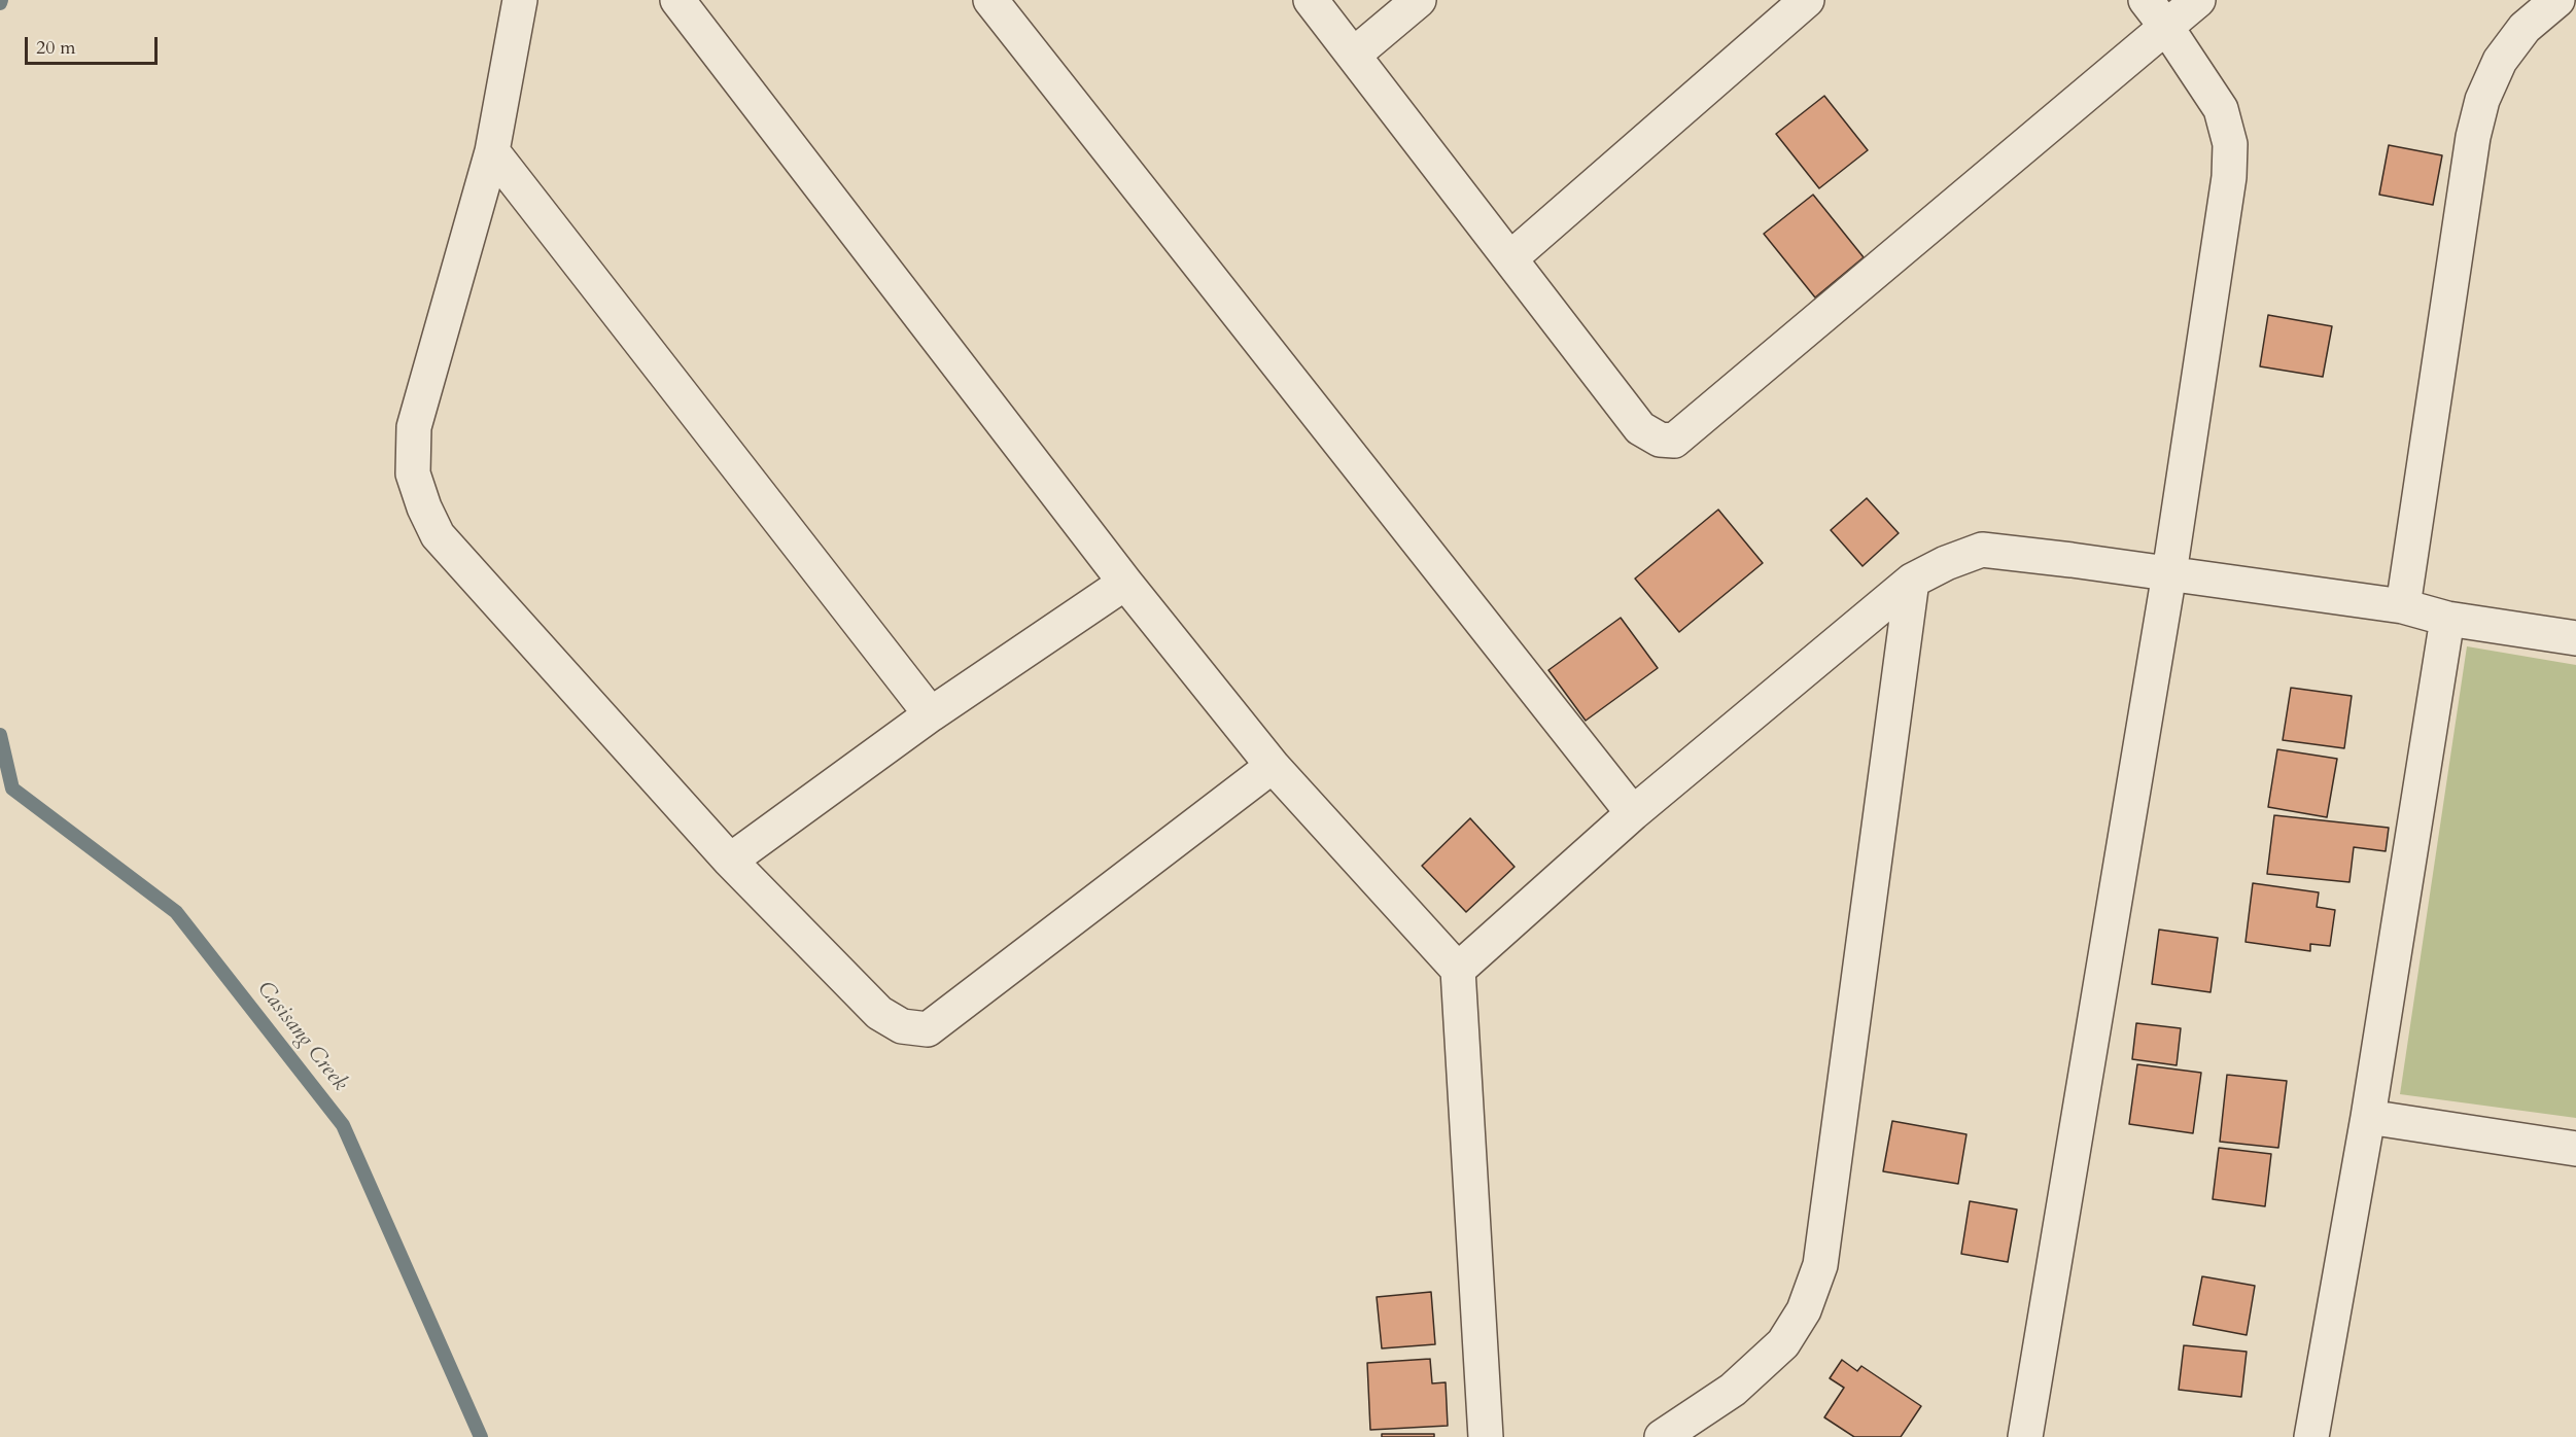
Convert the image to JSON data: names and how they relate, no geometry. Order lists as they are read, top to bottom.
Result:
{
  "water": ["Casisang Creek"],
  "scale_bar": "20 m"
}
